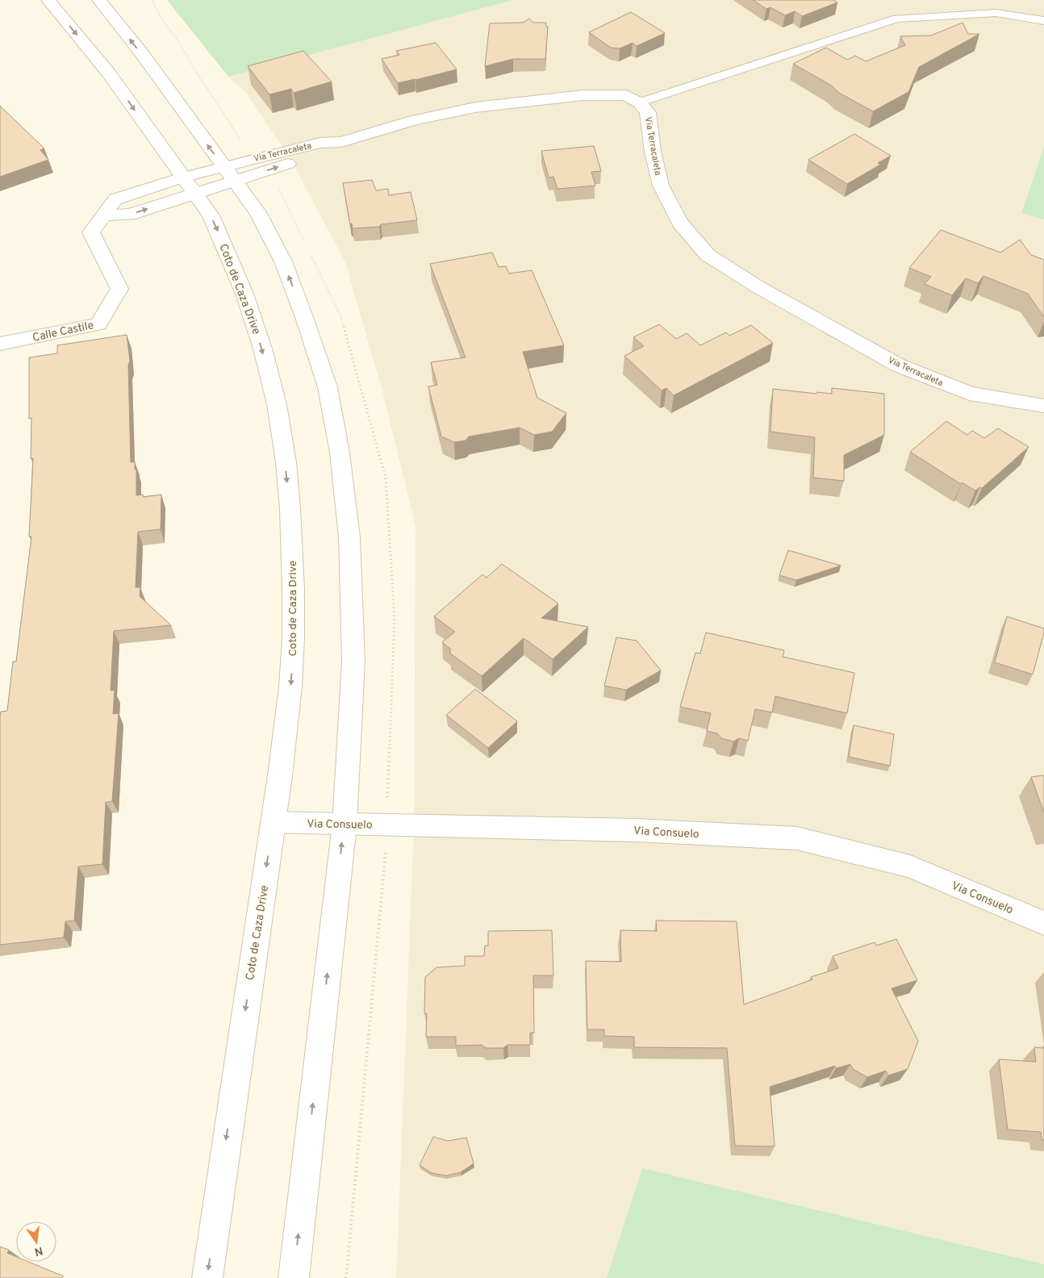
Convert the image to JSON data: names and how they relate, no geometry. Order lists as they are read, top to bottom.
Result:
{
  "streets": {
    "main road": [
      "Via Terracaleta",
      "Coto de Caza Drive",
      "Calle Castile",
      "Via Consuelo"
    ]
  },
  "crossings": [
    ["Via Terracaleta", "Calle Castile"],
    ["Coto de Caza Drive", "Calle Castile"],
    ["Coto de Caza Drive", "Via Consuelo"]
  ],
  "north": "bottom"
}
